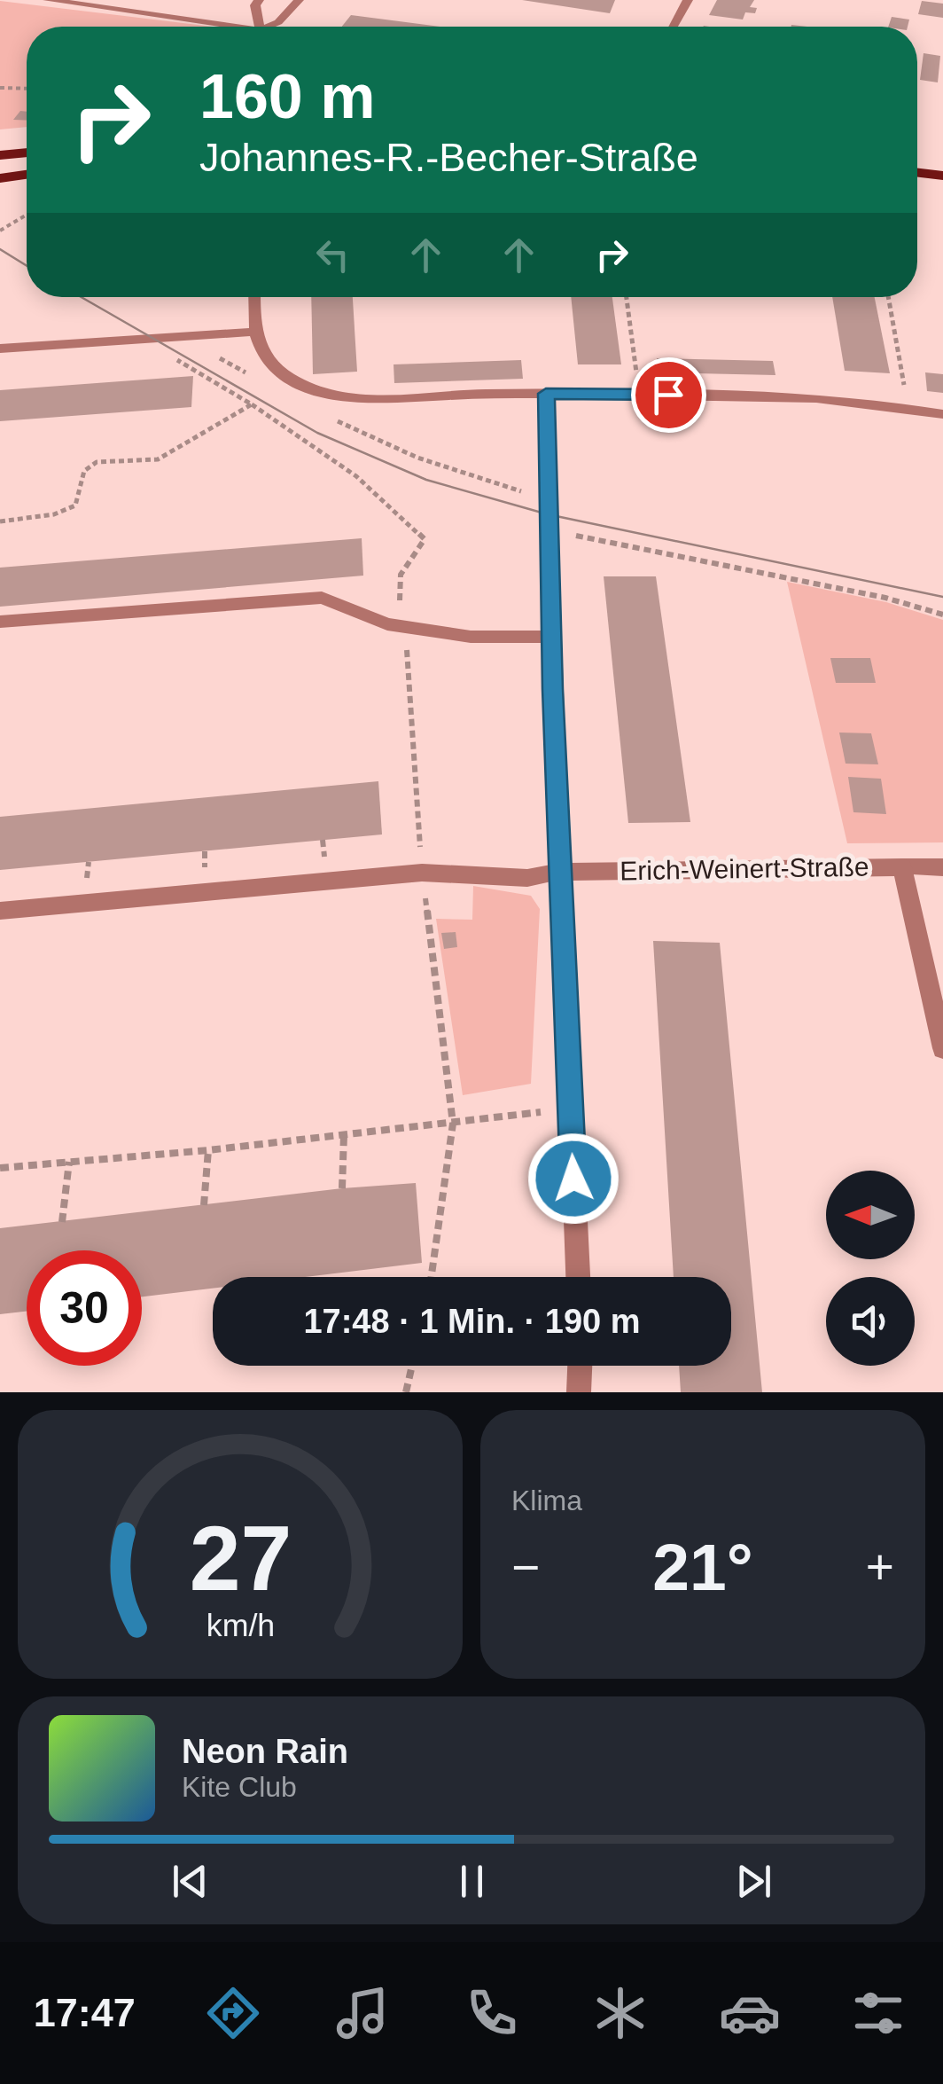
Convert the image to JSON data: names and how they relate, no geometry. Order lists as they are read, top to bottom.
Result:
{
  "streets": {
    "street": ["Erich-Weinert-Straße"]
  },
  "north": "left",
  "page": {
    "turn": ["160 m", "Johannes-R.-Becher-Straße"],
    "limit": "30",
    "trip": "17:48 · 1 Min. · 190 m",
    "tile": "Klima",
    "heat": ["−", "21°", "+"],
    "song": ["Neon Rain", "Kite Club"],
    "tabs": "17:47",
    "gauge": ["27", "km/h"]
  }
}
